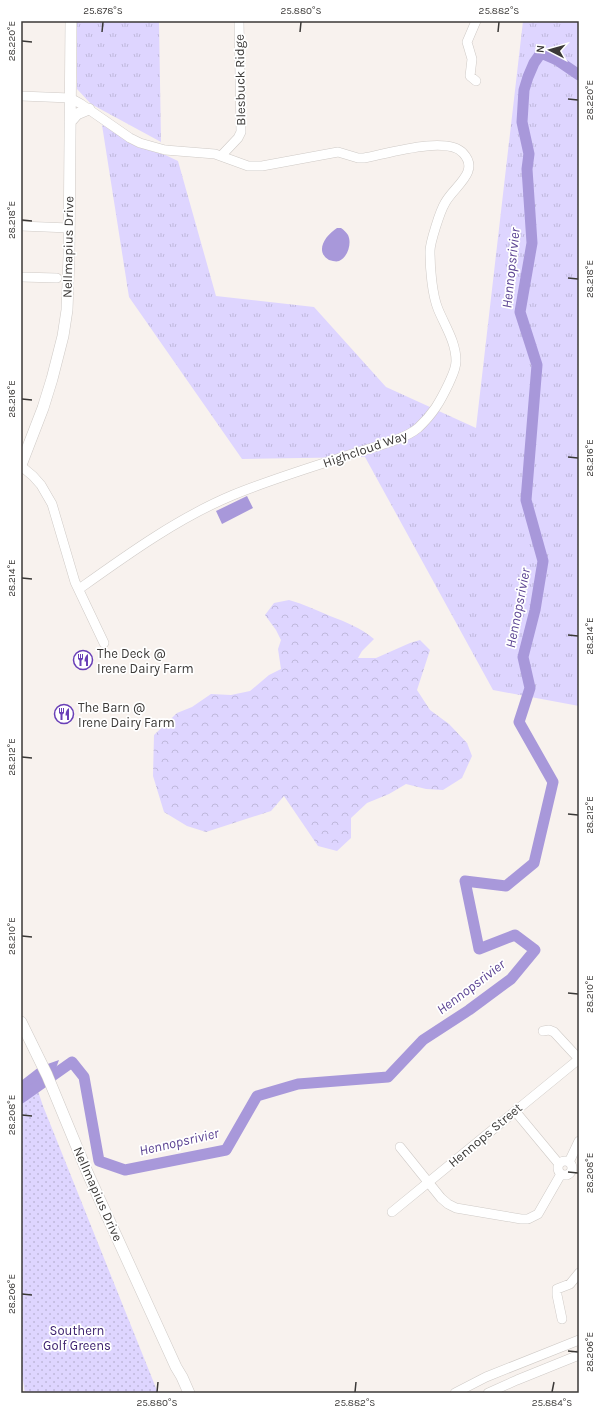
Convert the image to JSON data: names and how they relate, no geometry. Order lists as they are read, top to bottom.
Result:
{
  "streets": {
    "main road": ["Nellmapius Drive"],
    "street": ["Blesbuck Ridge", "Highcloud Way", "Hennops Street"]
  },
  "crossings": [
    ["Blesbuck Ridge", "Highcloud Way"],
    ["Nellmapius Drive", "Highcloud Way"]
  ],
  "water": ["Hennopsrivier"],
  "parks": ["Southern Golf Greens"],
  "places": {
    "restaurant": ["The Deck @ Irene Dairy Farm", "The Barn @ Irene Dairy Farm"]
  },
  "north": "left",
  "coordinates": [
    "25.878°S",
    "25.880°S",
    "25.882°S",
    "28.220°E",
    "28.218°E",
    "28.216°E",
    "28.214°E",
    "28.212°E",
    "28.210°E",
    "28.208°E",
    "28.206°E",
    "25.884°S"
  ]
}
